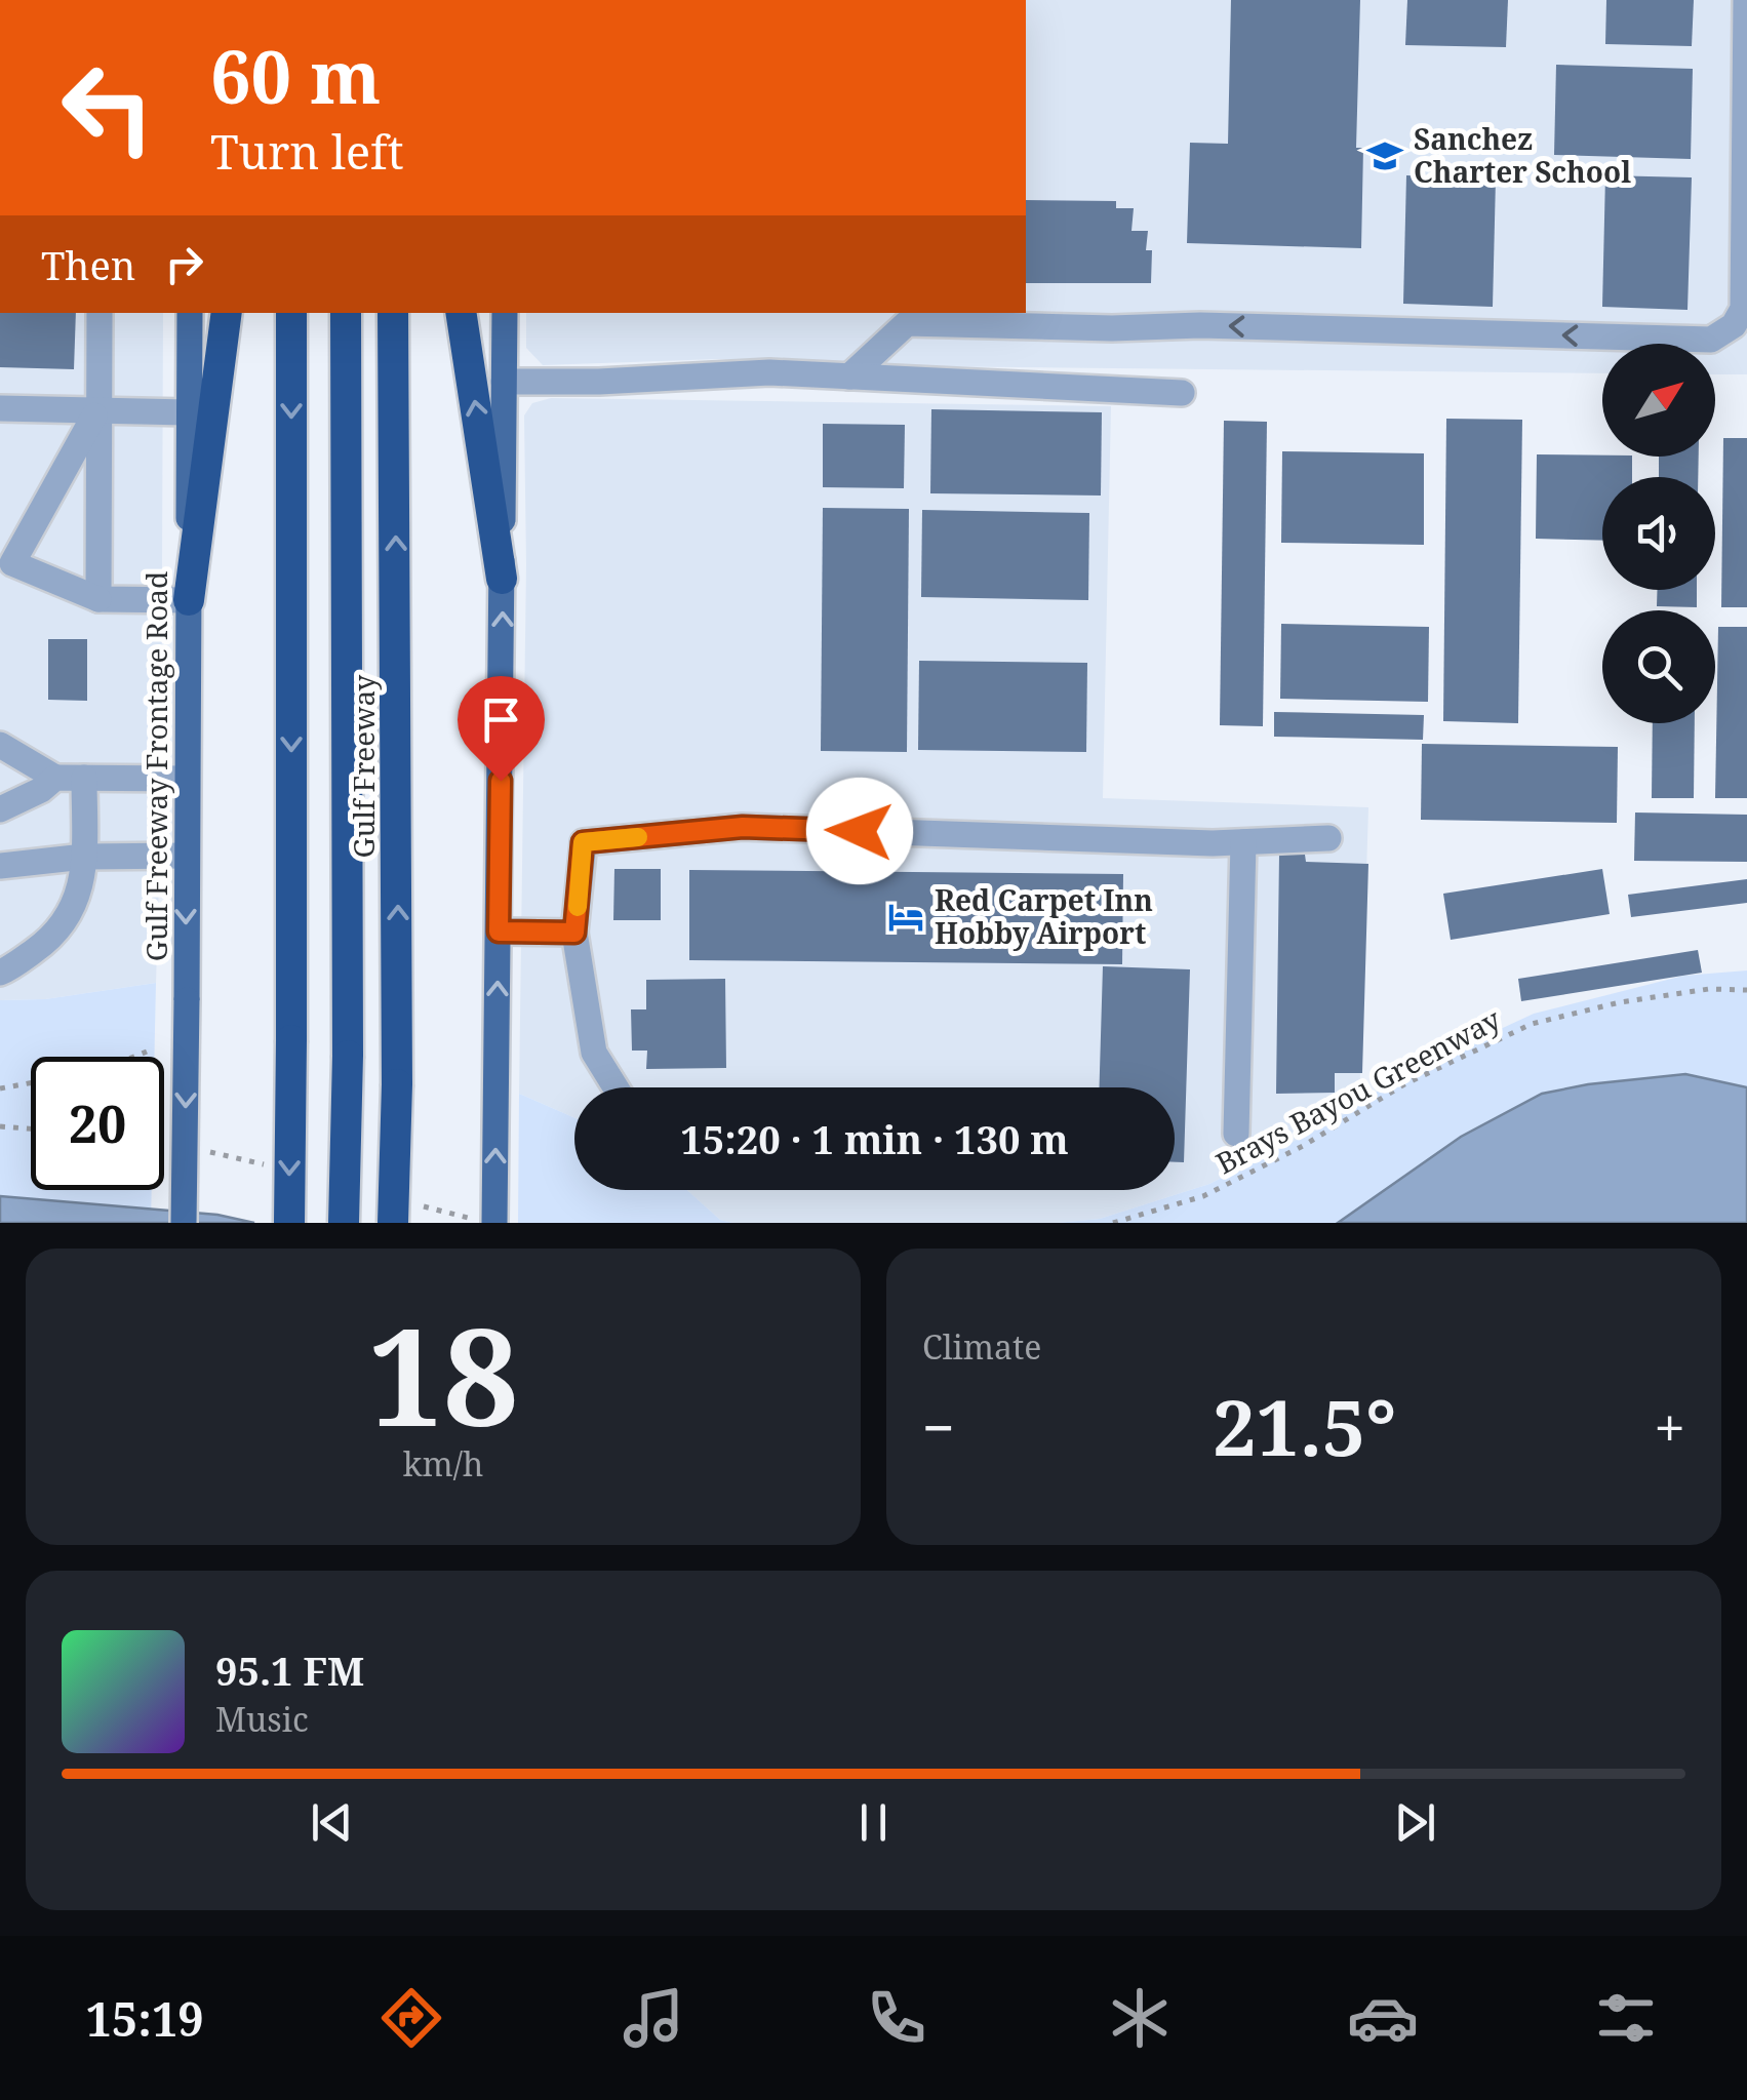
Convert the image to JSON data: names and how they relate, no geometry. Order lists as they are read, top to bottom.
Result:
{
  "streets": {
    "highway": ["Gulf Freeway"],
    "main road": ["Gulf Freeway Frontage Road"],
    "path": ["Brays Bayou Greenway"]
  },
  "one_way": ["Gulf Freeway Frontage Road"],
  "places": {
    "school or university": ["Sanchez Charter School"],
    "hotel": ["Red Carpet Inn Hobby Airport"]
  },
  "north": "top right",
  "page": {
    "turn": ["60 m", "Turn left"],
    "then": "Then",
    "limit": "20",
    "trip": "15:20 · 1 min · 130 m",
    "tile": [
      ["18", "km/h"],
      "Climate"
    ],
    "heat": ["−", "21.5°", "+"],
    "song": ["95.1 FM", "Music"],
    "tabs": "15:19"
  }
}
